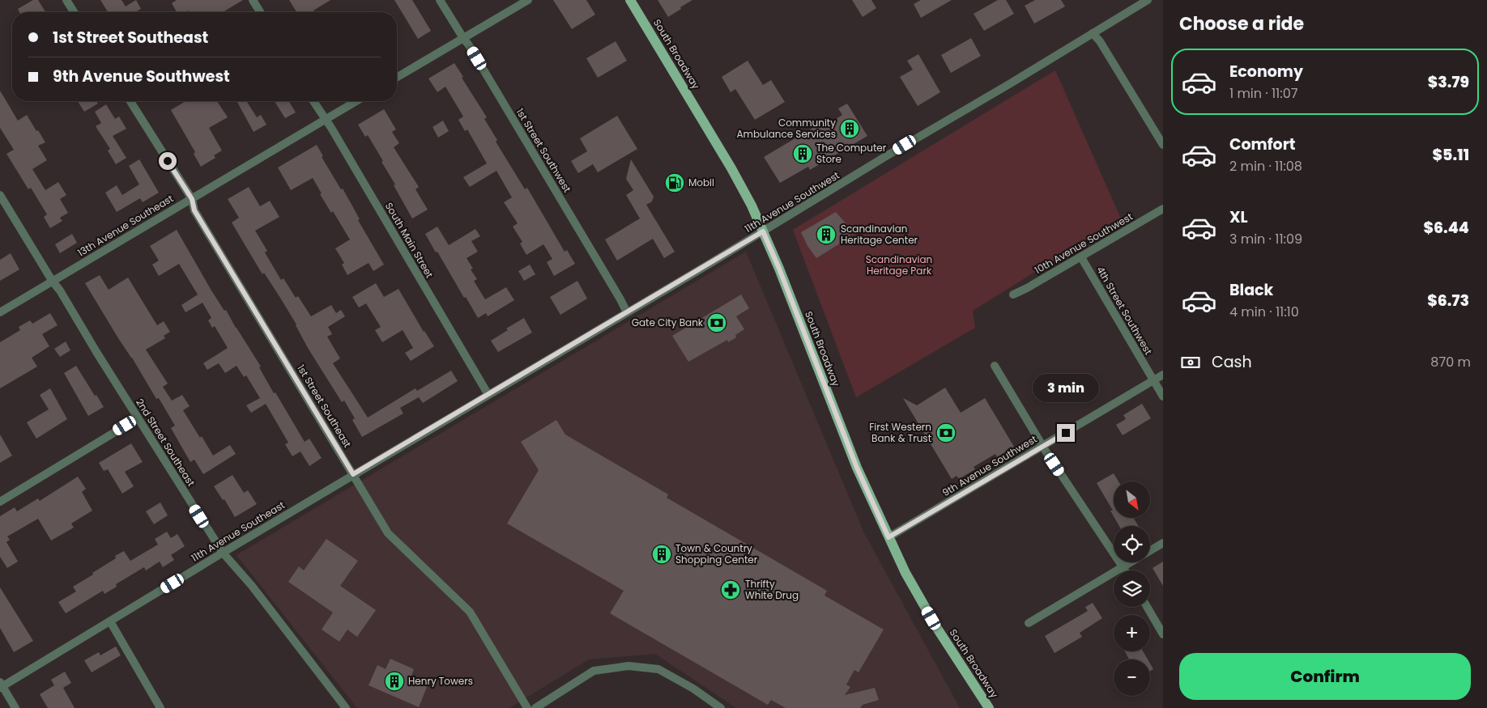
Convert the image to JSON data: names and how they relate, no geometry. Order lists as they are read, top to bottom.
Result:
{
  "streets": {
    "main road": ["South Broadway"],
    "street": [
      "1st Street Southwest",
      "11th Avenue Southwest",
      "13th Avenue Southeast",
      "South Main Street",
      "10th Avenue Southwest",
      "4th Street Southwest",
      "1st Street Southeast",
      "2nd Street Southeast",
      "9th Avenue Southwest",
      "11th Avenue Southeast"
    ]
  },
  "crossings": [
    ["South Broadway", "11th Avenue Southwest"],
    ["South Broadway", "9th Avenue Southwest"],
    ["1st Street Southwest", "11th Avenue Southwest"],
    ["11th Avenue Southwest", "South Main Street"],
    ["11th Avenue Southwest", "11th Avenue Southeast"],
    ["13th Avenue Southeast", "South Main Street"],
    ["13th Avenue Southeast", "1st Street Southeast"],
    ["13th Avenue Southeast", "2nd Street Southeast"],
    ["South Main Street", "11th Avenue Southeast"],
    ["10th Avenue Southwest", "4th Street Southwest"],
    ["4th Street Southwest", "9th Avenue Southwest"],
    ["1st Street Southeast", "11th Avenue Southeast"],
    ["2nd Street Southeast", "11th Avenue Southeast"]
  ],
  "parks": ["Scandinavian Heritage Park"],
  "places": {
    "building": [
      "Community Ambulance Services",
      "The Computer Store",
      "Scandinavian Heritage Center",
      "Town & Country Shopping Center",
      "Henry Towers"
    ],
    "fuel station": ["Mobil"],
    "bank": ["Gate City Bank", "First Western Bank & Trust"],
    "pharmacy": ["Thrifty White Drug"]
  },
  "north": "bottom right",
  "page": {
    "heading": "Choose a ride",
    "banner": ["1st Street Southeast", "9th Avenue Southwest"],
    "list": [
      {
        "name": "Economy",
        "note": "1 min · 11:07",
        "value": "$3.79"
      },
      {
        "name": "Comfort",
        "note": "2 min · 11:08",
        "value": "$5.11"
      },
      {
        "name": "XL",
        "note": "3 min · 11:09",
        "value": "$6.44"
      },
      {
        "name": "Black",
        "note": "4 min · 11:10",
        "value": "$6.73"
      }
    ],
    "pay": ["Cash", "870 m"],
    "bubble": "3 min",
    "map_buttons": ["+", "−"],
    "buttons": "Confirm"
  }
}
